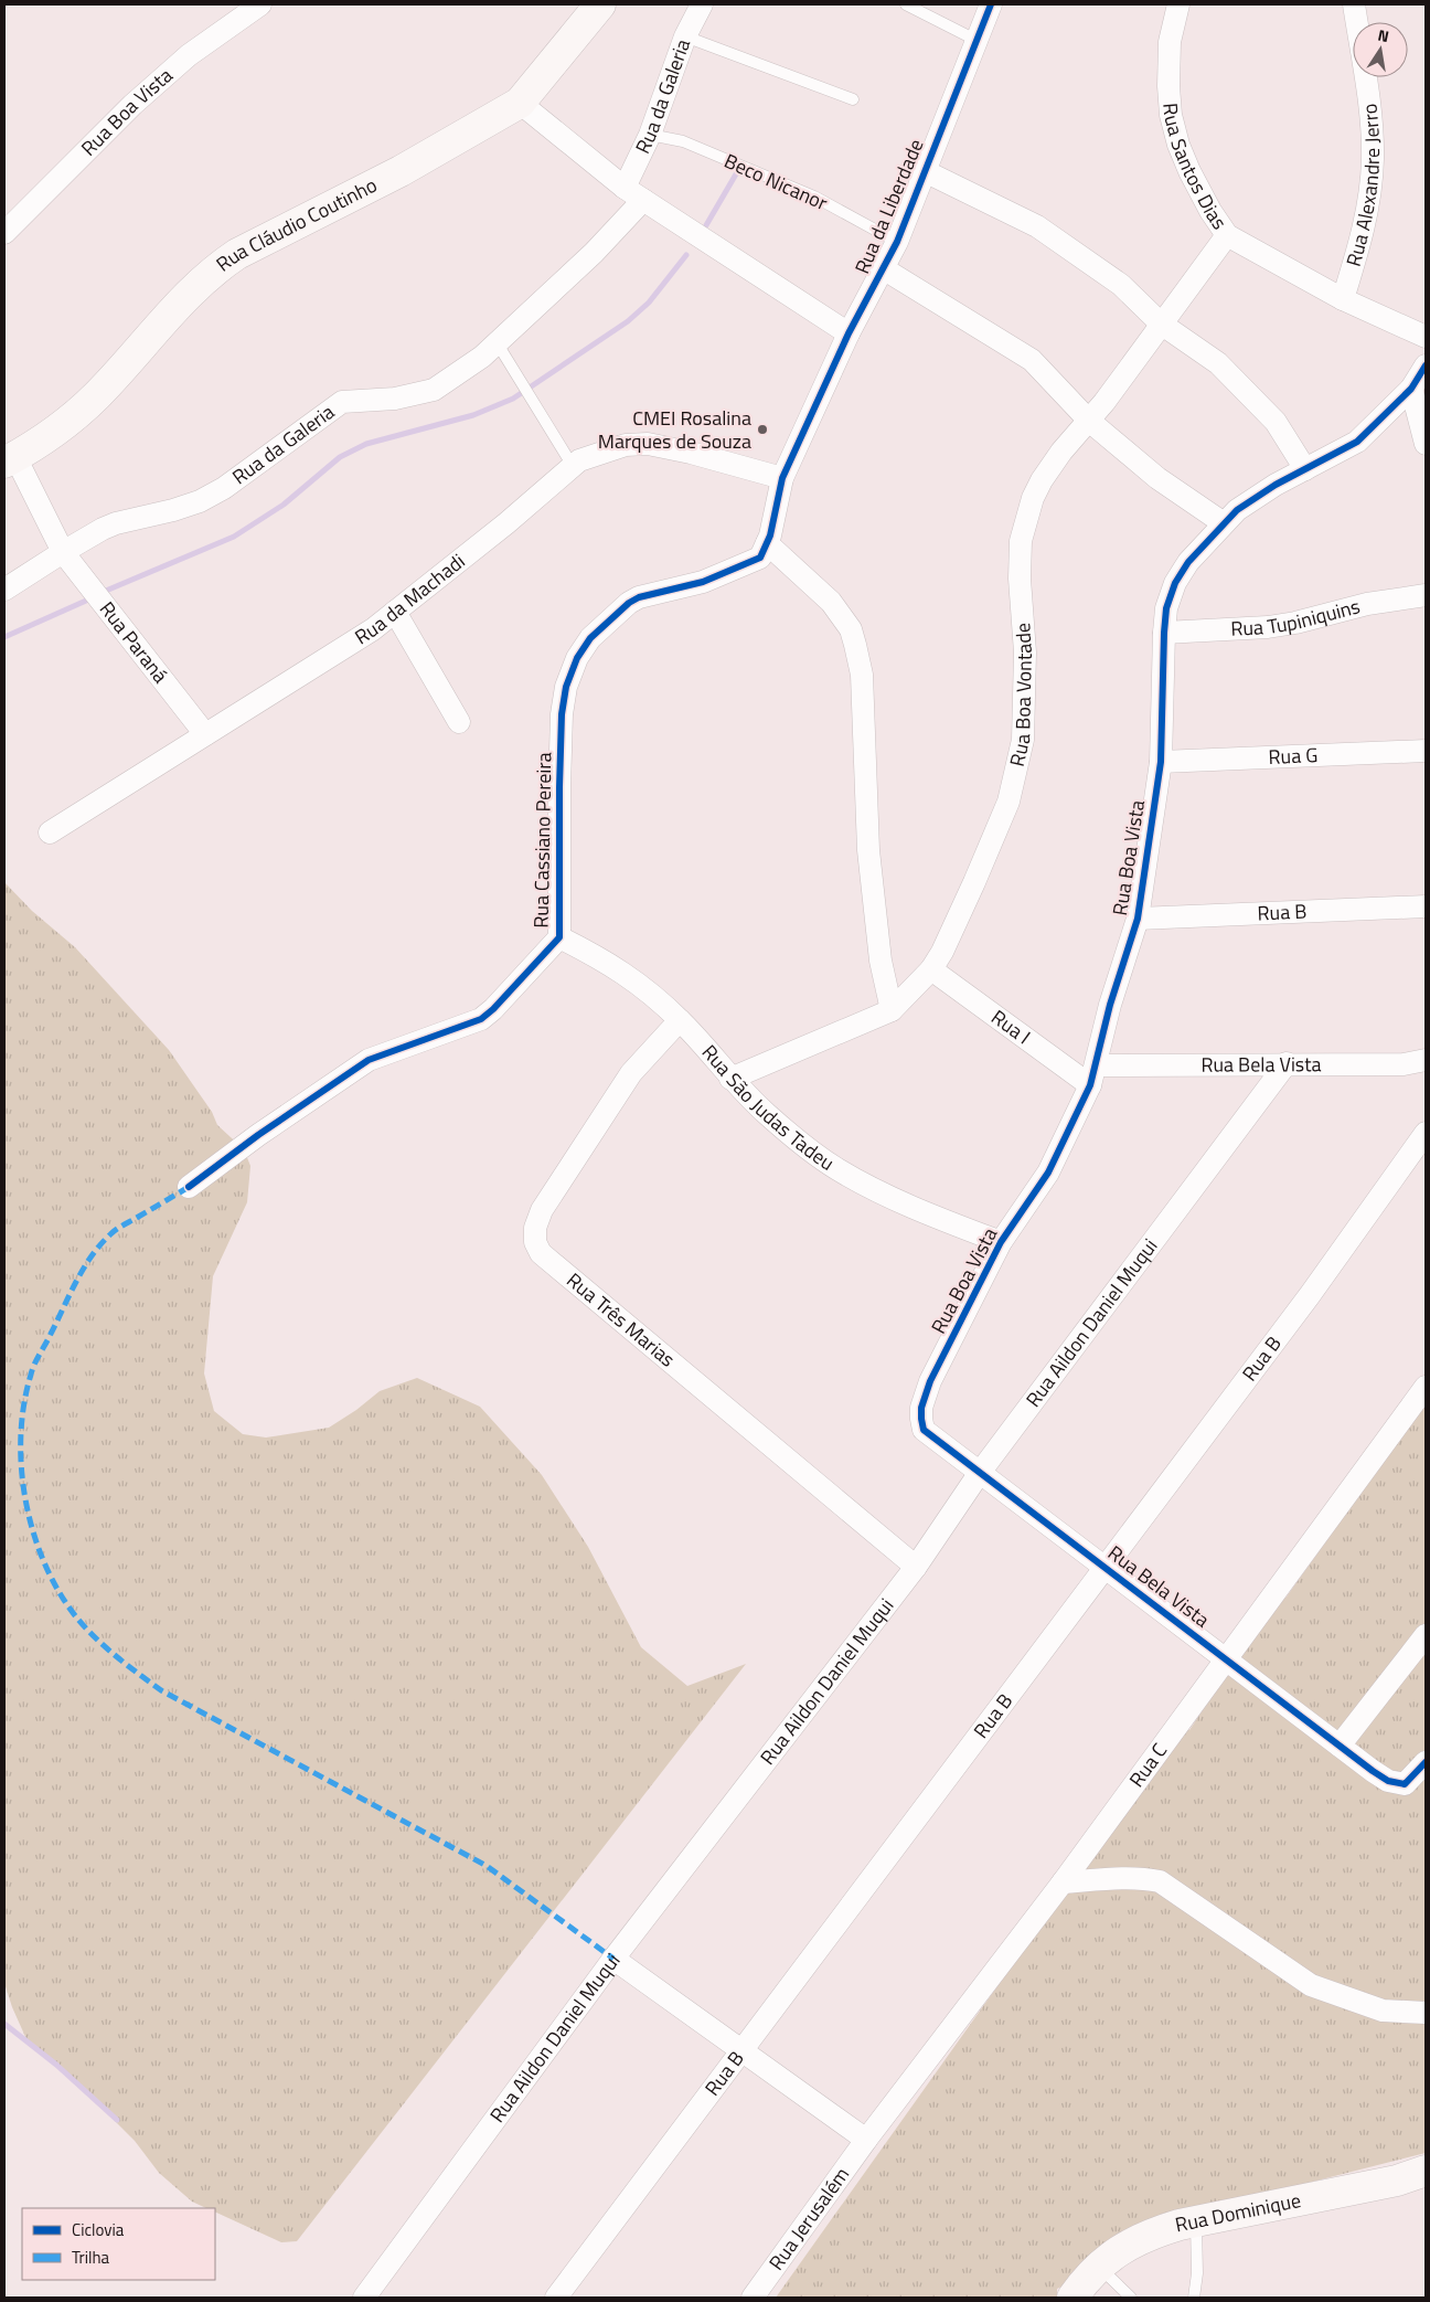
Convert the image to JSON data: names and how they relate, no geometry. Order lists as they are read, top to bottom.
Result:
{
  "streets": {
    "street": [
      "Rua da Galeria",
      "Rua Boa Vista",
      "Rua Santos Dias",
      "Rua Alexandre Jerro",
      "Rua da Liberdade",
      "Rua Cláudio Coutinho",
      "Rua da Machadi",
      "Rua Tupiniquins",
      "Rua Paraná",
      "Rua Boa Vontade",
      "Rua G",
      "Rua Cassiano Pereira",
      "Rua B",
      "Rua I",
      "Rua Bela Vista",
      "Rua São Judas Tadeu",
      "Rua Três Marias",
      "Rua Aildon Daniel Muqui",
      "Rua C",
      "Rua Dominique",
      "Rua Jerusalém"
    ],
    "lane": ["Beco Nicanor"]
  },
  "crossings": [
    ["Rua da Galeria", "Beco Nicanor"],
    ["Rua da Galeria", "Rua Paraná"],
    ["Rua Boa Vista", "Rua Tupiniquins"],
    ["Rua Boa Vista", "Rua G"],
    ["Rua Boa Vista", "Rua B"],
    ["Rua Boa Vista", "Rua I"],
    ["Rua Boa Vista", "Rua Bela Vista"],
    ["Rua Boa Vista", "Rua São Judas Tadeu"],
    ["Rua Santos Dias", "Rua Alexandre Jerro"],
    ["Rua Santos Dias", "Rua Boa Vontade"],
    ["Beco Nicanor", "Rua da Liberdade"],
    ["Rua da Liberdade", "Rua da Machadi"],
    ["Rua da Liberdade", "Rua Cassiano Pereira"],
    ["Rua Cláudio Coutinho", "Rua Paraná"],
    ["Rua da Machadi", "Rua Paraná"],
    ["Rua da Machadi", "Rua Cassiano Pereira"],
    ["Rua Boa Vontade", "Rua I"],
    ["Rua Boa Vontade", "Rua São Judas Tadeu"],
    ["Rua Cassiano Pereira", "Rua São Judas Tadeu"],
    ["Rua B", "Rua Bela Vista"],
    ["Rua I", "Rua Bela Vista"],
    ["Rua Bela Vista", "Rua Aildon Daniel Muqui"],
    ["Rua Bela Vista", "Rua C"],
    ["Rua São Judas Tadeu", "Rua Três Marias"],
    ["Rua Três Marias", "Rua Aildon Daniel Muqui"],
    ["Rua C", "Rua Jerusalém"]
  ],
  "places": ["CMEI Rosalina Marques de Souza"],
  "legend": ["Ciclovia", "Trilha"],
  "north": "top"
}
